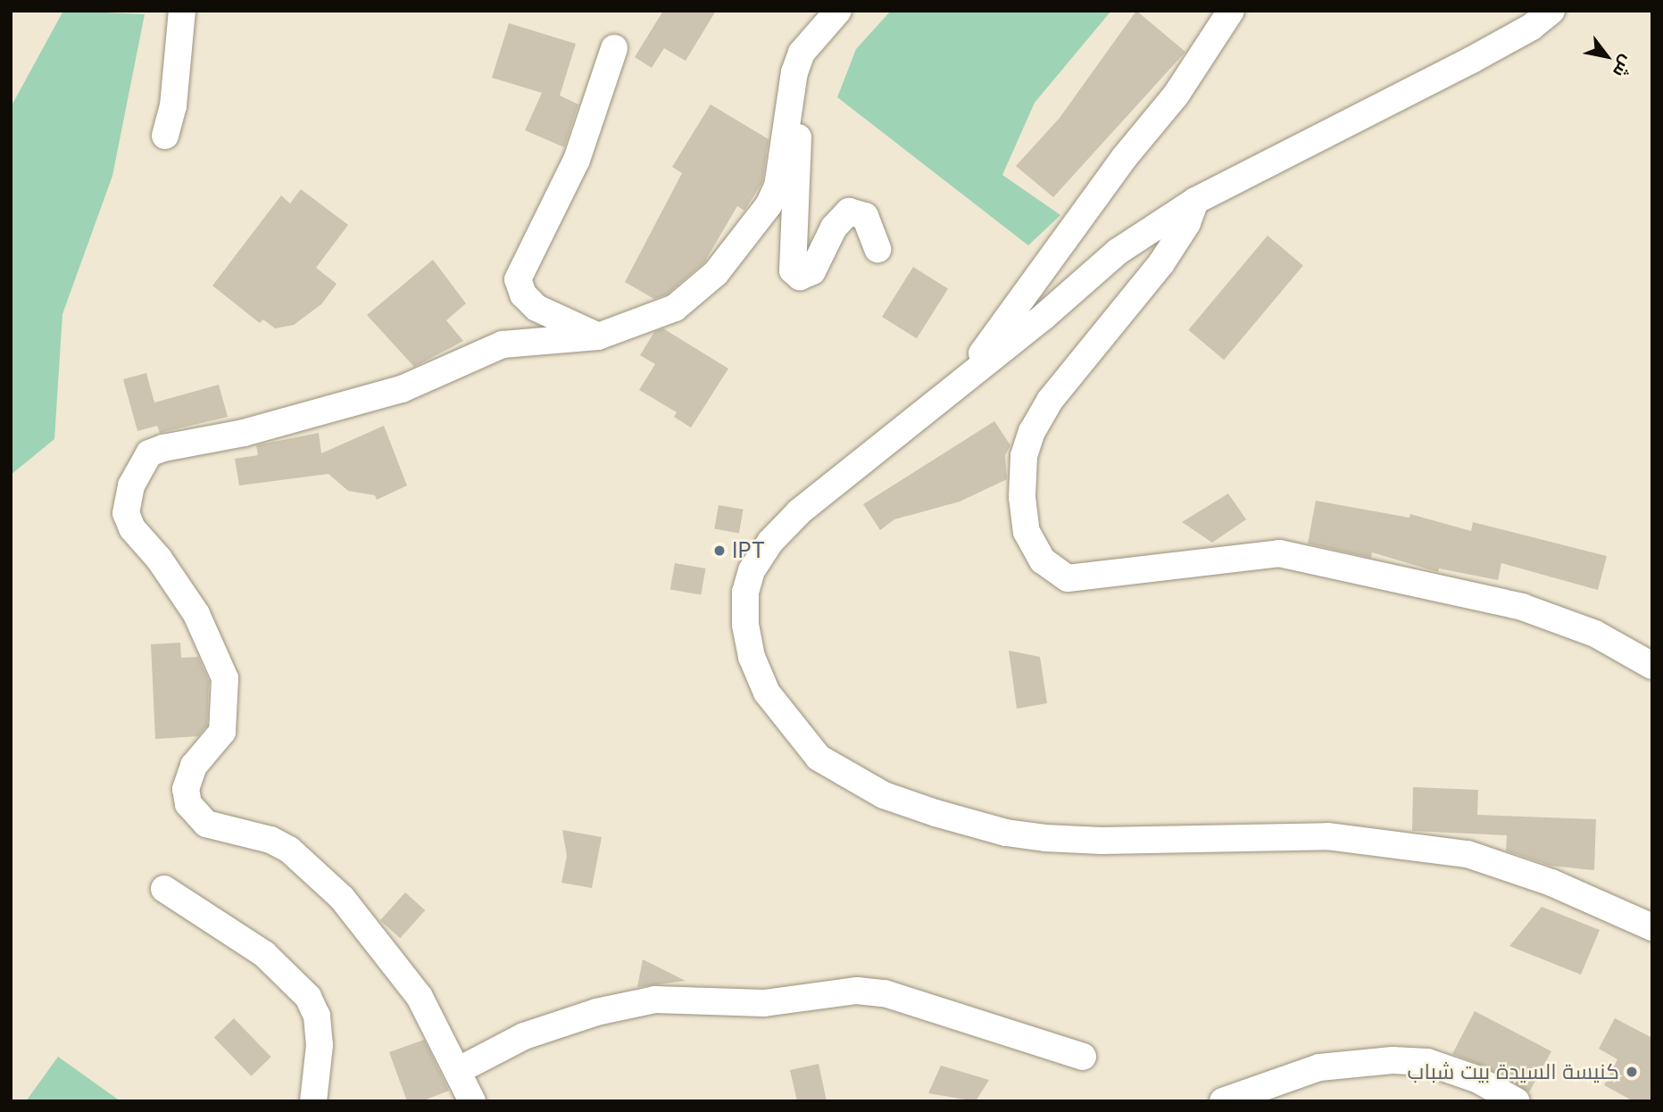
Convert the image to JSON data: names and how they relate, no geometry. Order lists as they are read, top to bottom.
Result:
{
  "places": ["IPT", "كنيسة السيدة بيت شباب"],
  "north": "bottom right"
}
